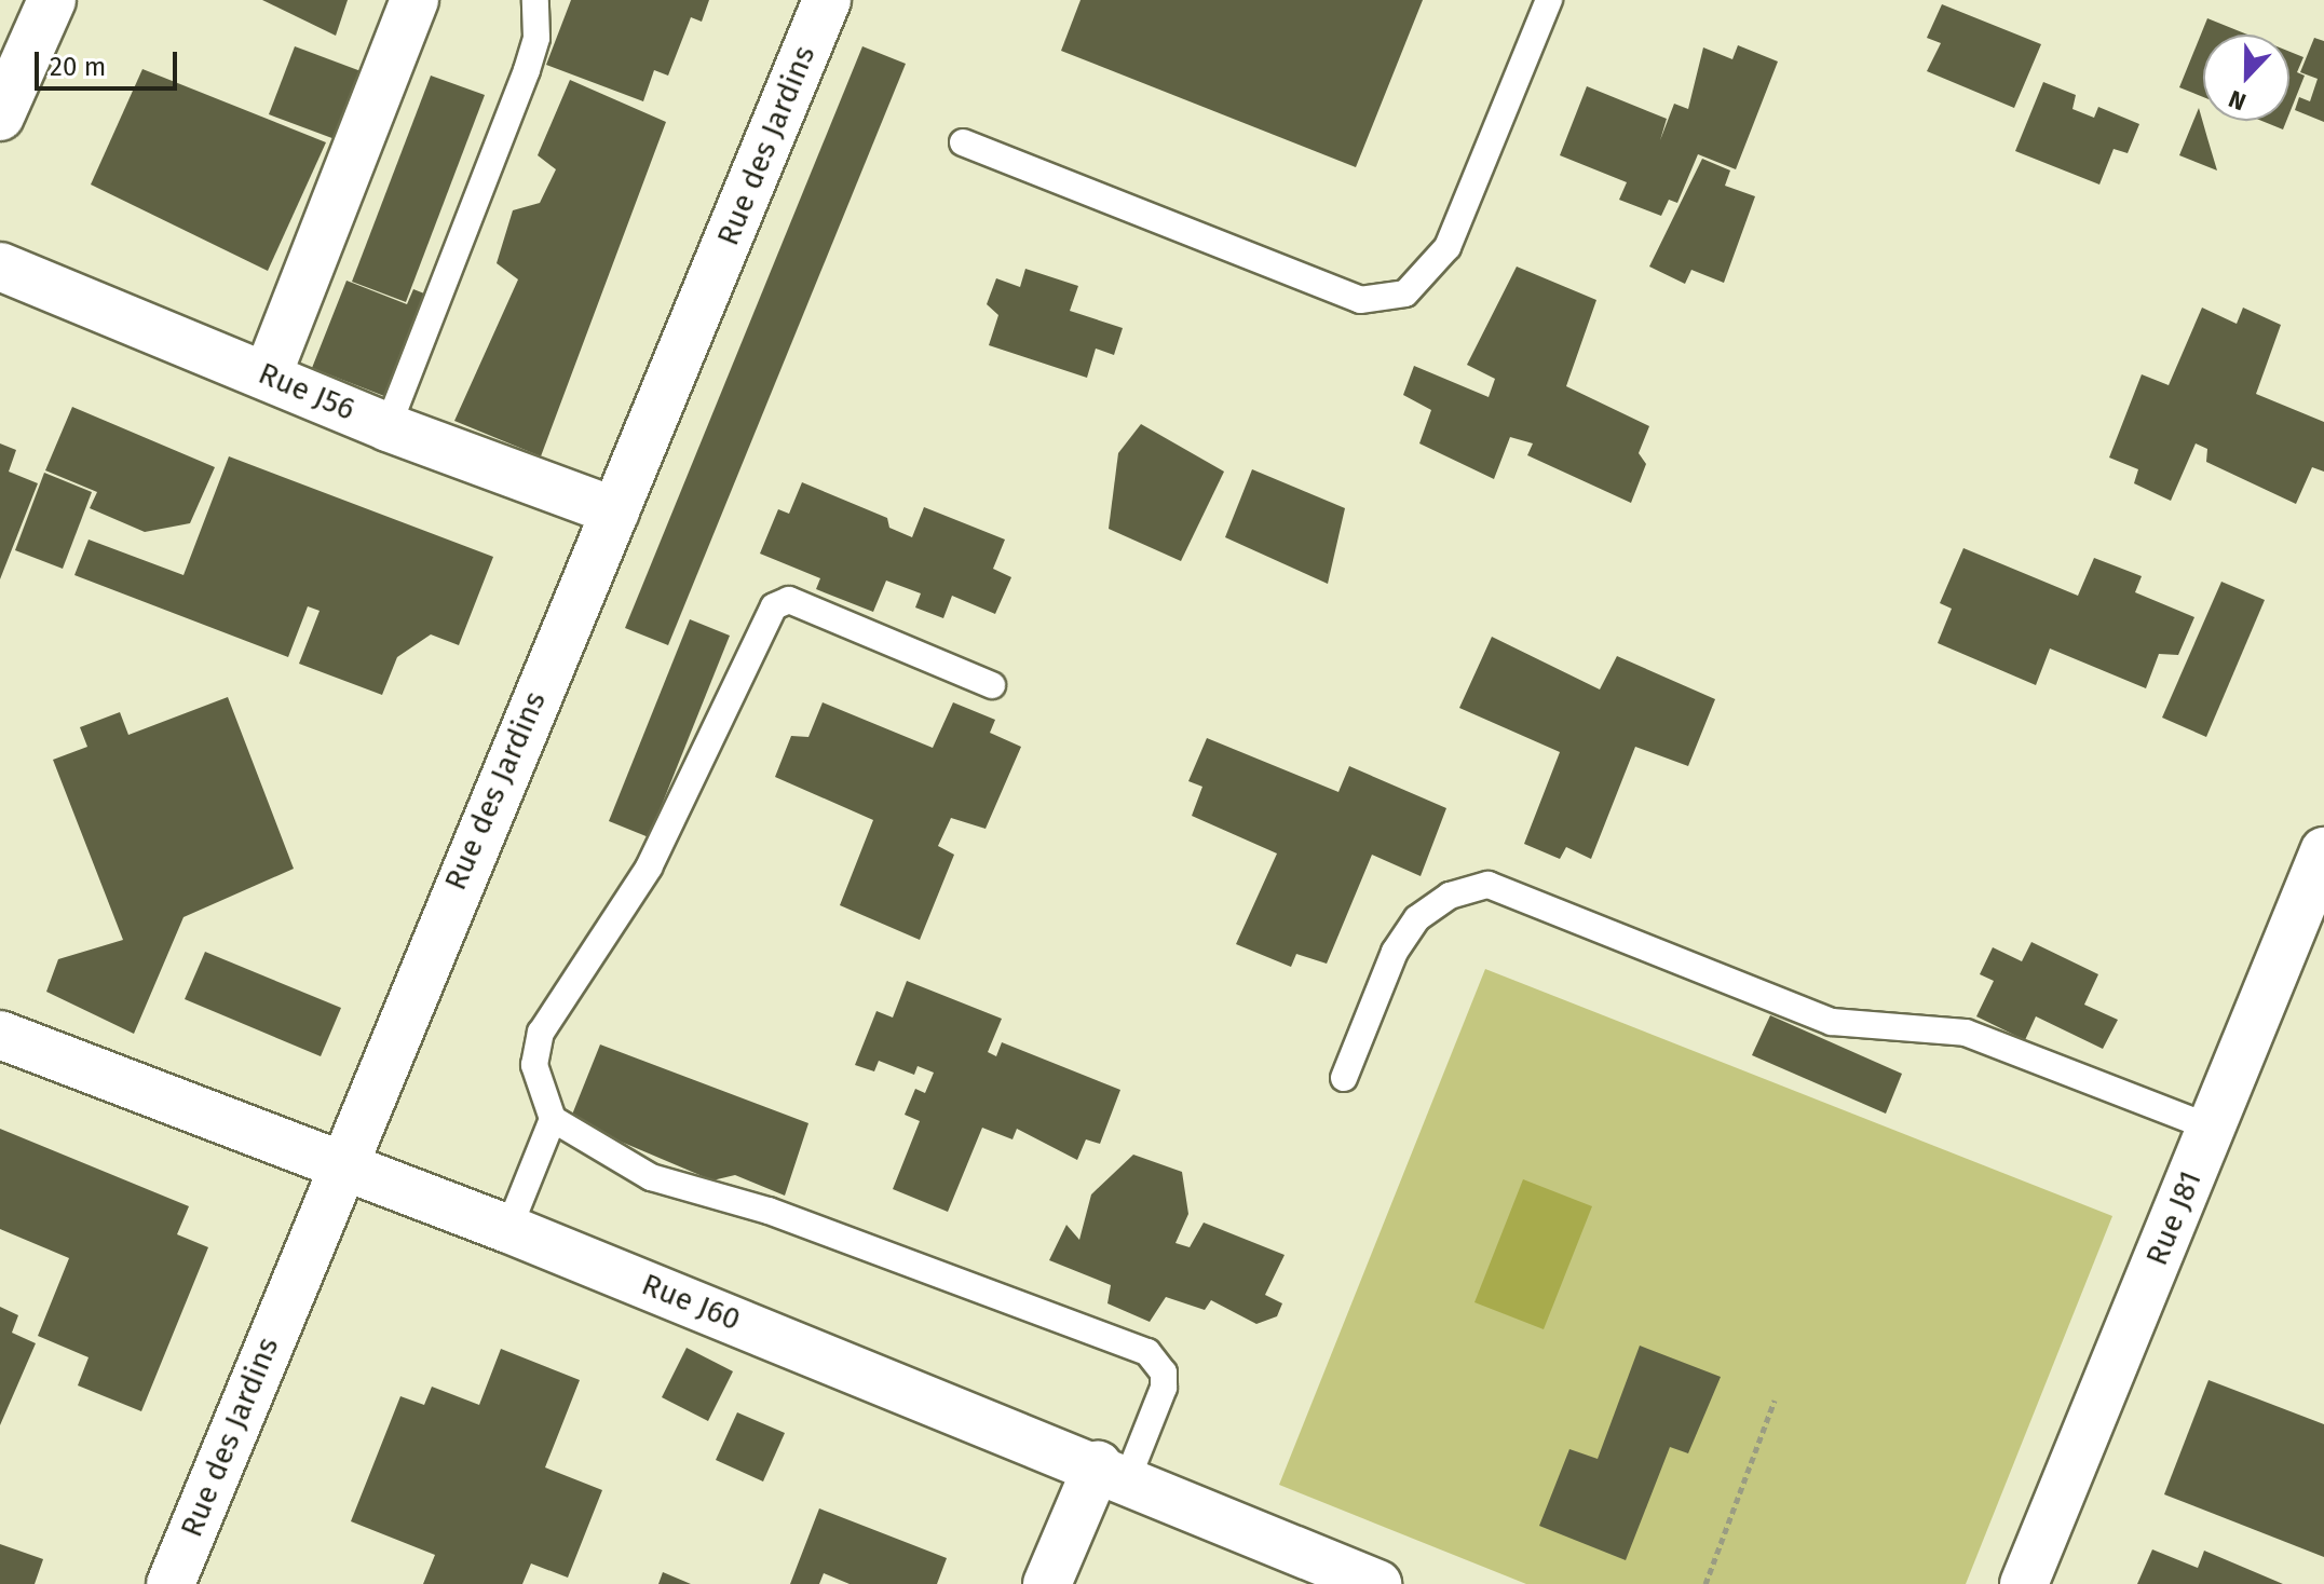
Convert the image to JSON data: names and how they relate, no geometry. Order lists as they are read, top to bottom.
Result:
{
  "streets": {
    "street": [
      "Rue des Jardins",
      "Rue J56",
      "Rue J81",
      "Rue J60"
    ]
  },
  "crossings": [
    ["Rue des Jardins", "Rue J56"],
    ["Rue des Jardins", "Rue J60"]
  ],
  "scale_bar": "20 m",
  "north": "bottom"
}
